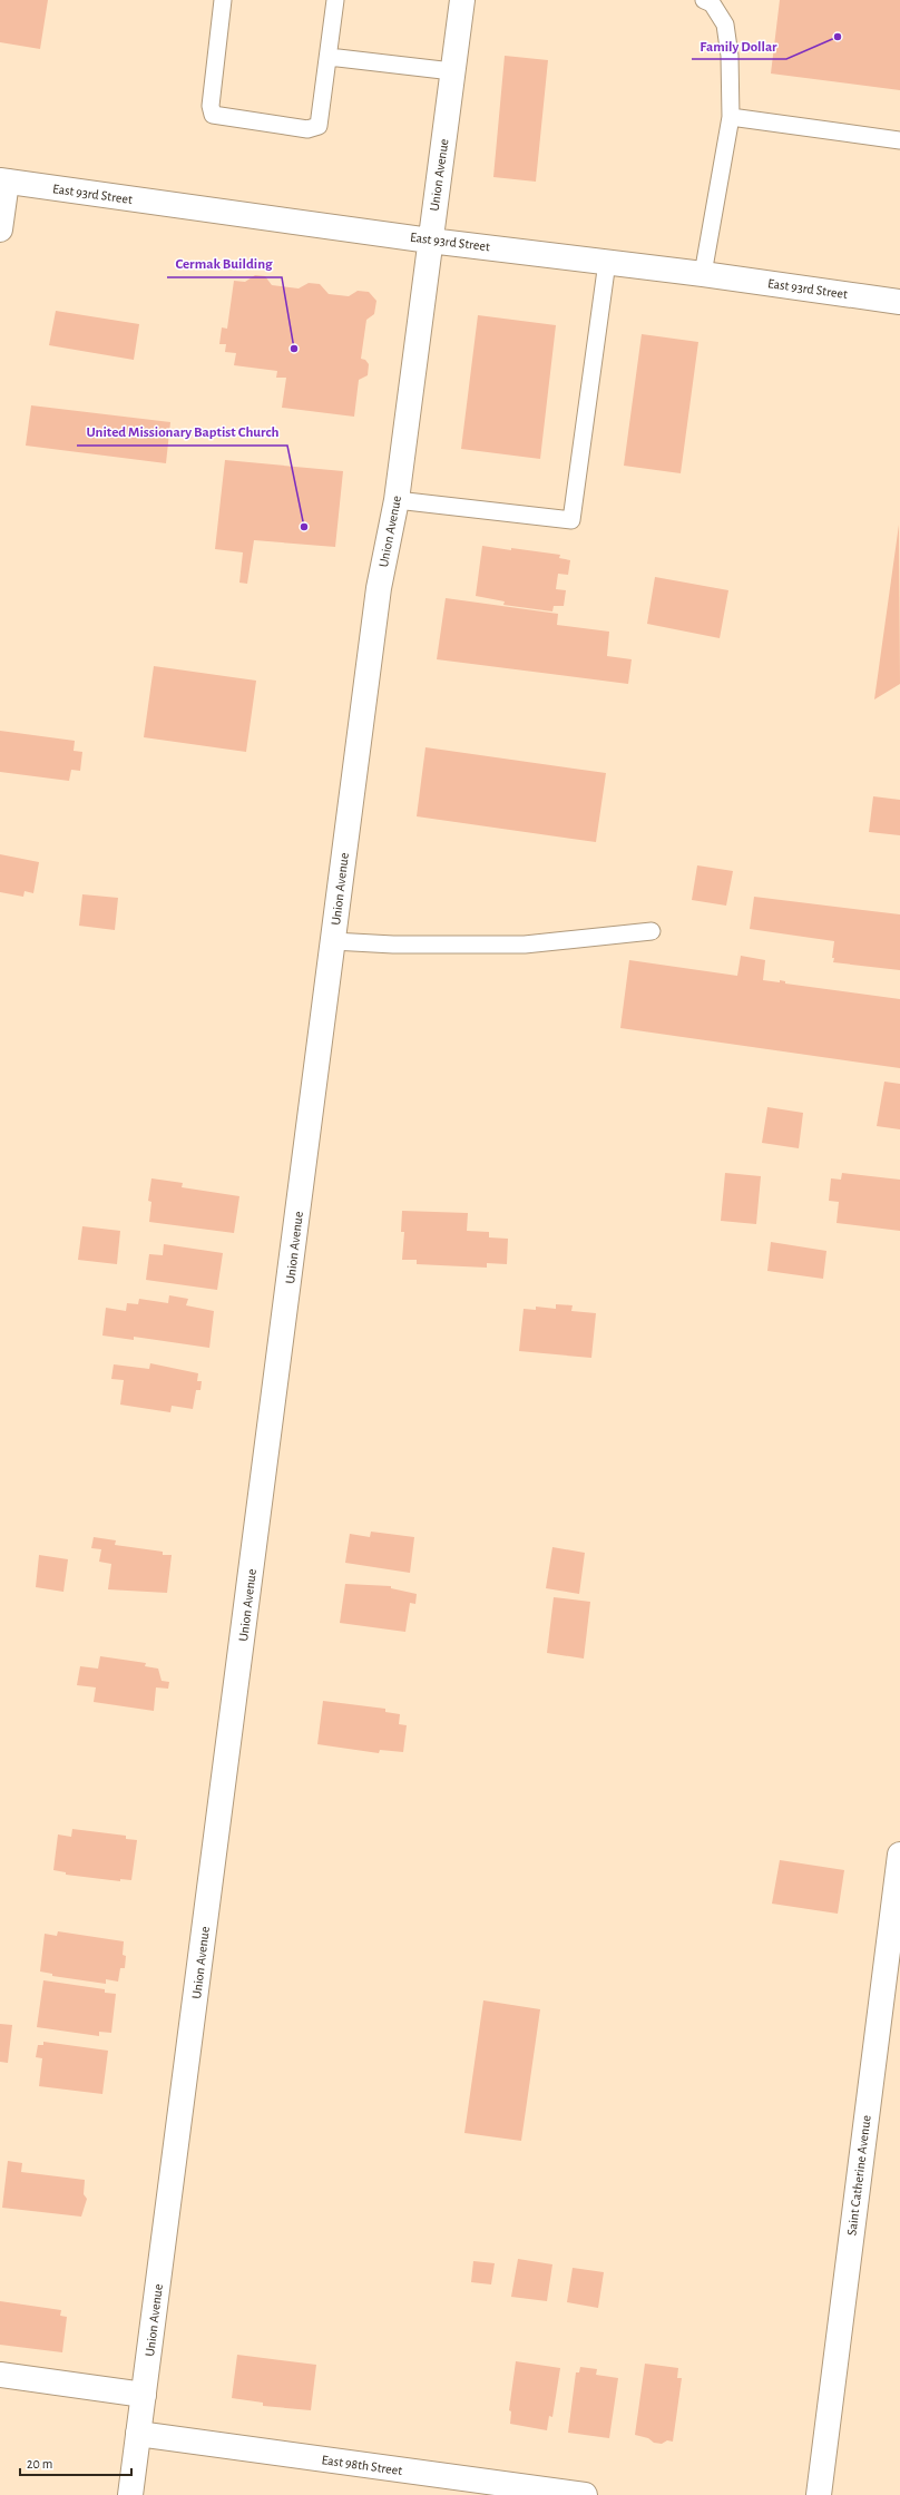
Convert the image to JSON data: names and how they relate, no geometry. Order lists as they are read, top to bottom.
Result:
{
  "streets": {
    "main road": [
      "Union Avenue",
      "East 93rd Street",
      "Saint Catherine Avenue",
      "East 98th Street"
    ]
  },
  "crossings": [
    ["Union Avenue", "East 93rd Street"],
    ["Union Avenue", "East 98th Street"]
  ],
  "places": ["Family Dollar", "Cermak Building", "United Missionary Baptist Church"],
  "scale_bar": "20 m"
}
